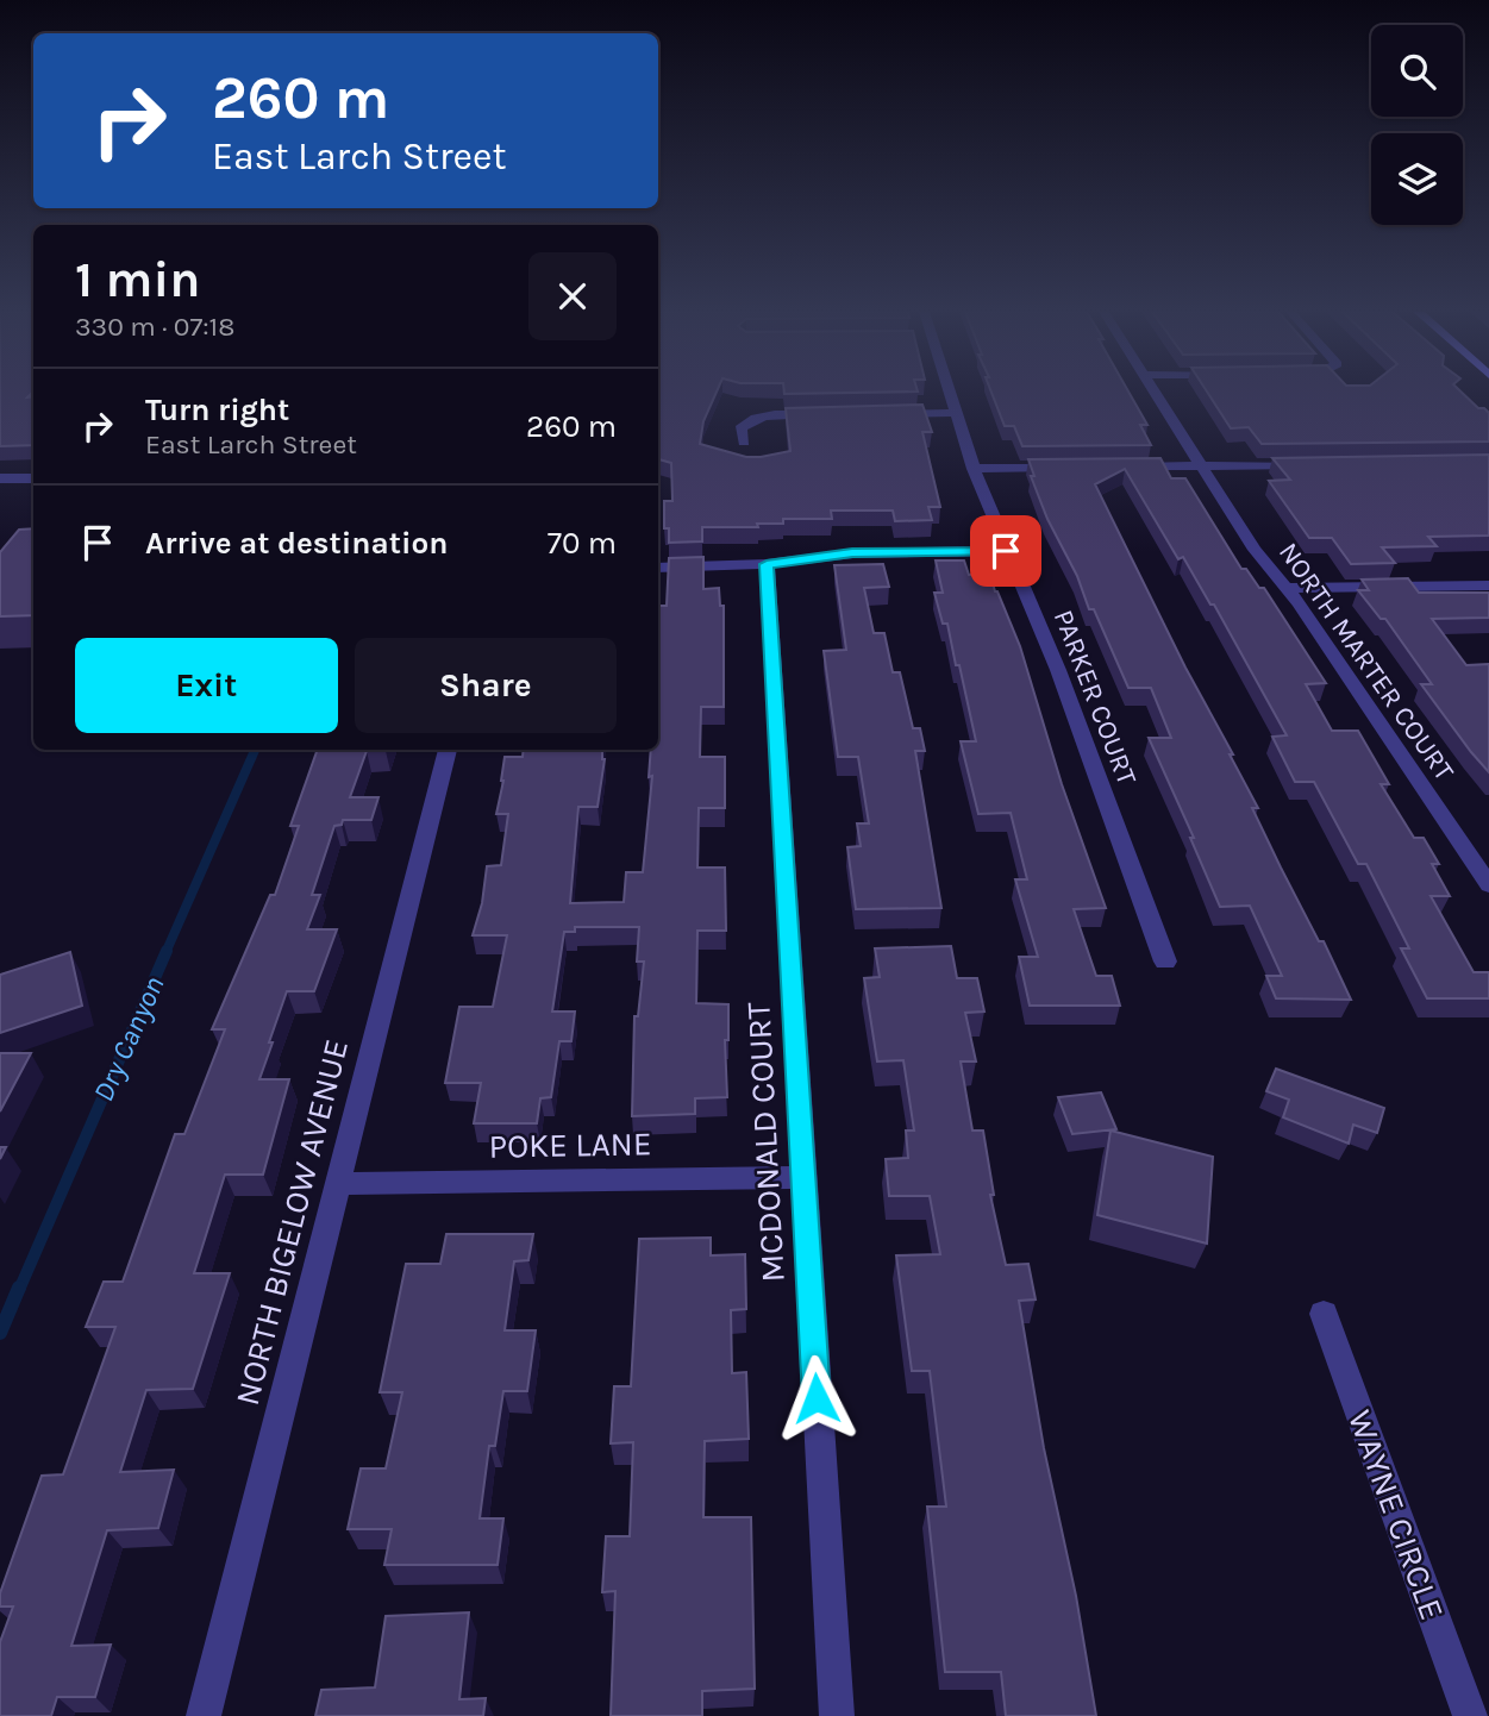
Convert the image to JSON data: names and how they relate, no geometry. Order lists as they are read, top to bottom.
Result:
{
  "streets": {
    "street": [
      "NORTH MARTER COURT",
      "PARKER COURT",
      "MCDONALD COURT",
      "POKE LANE",
      "NORTH BIGELOW AVENUE",
      "WAYNE CIRCLE"
    ]
  },
  "crossings": [
    ["MCDONALD COURT", "POKE LANE"],
    ["POKE LANE", "NORTH BIGELOW AVENUE"]
  ],
  "water": ["Dry Canyon"],
  "page": {
    "turn": ["260 m", "East Larch Street"],
    "heading": ["1 min", "330 m · 07:18"],
    "list": [
      {
        "name": "Turn right",
        "note": "East Larch Street",
        "value": "260 m"
      },
      {
        "name": "Arrive at destination",
        "value": "70 m"
      }
    ],
    "buttons": ["Exit", "Share"]
  }
}
